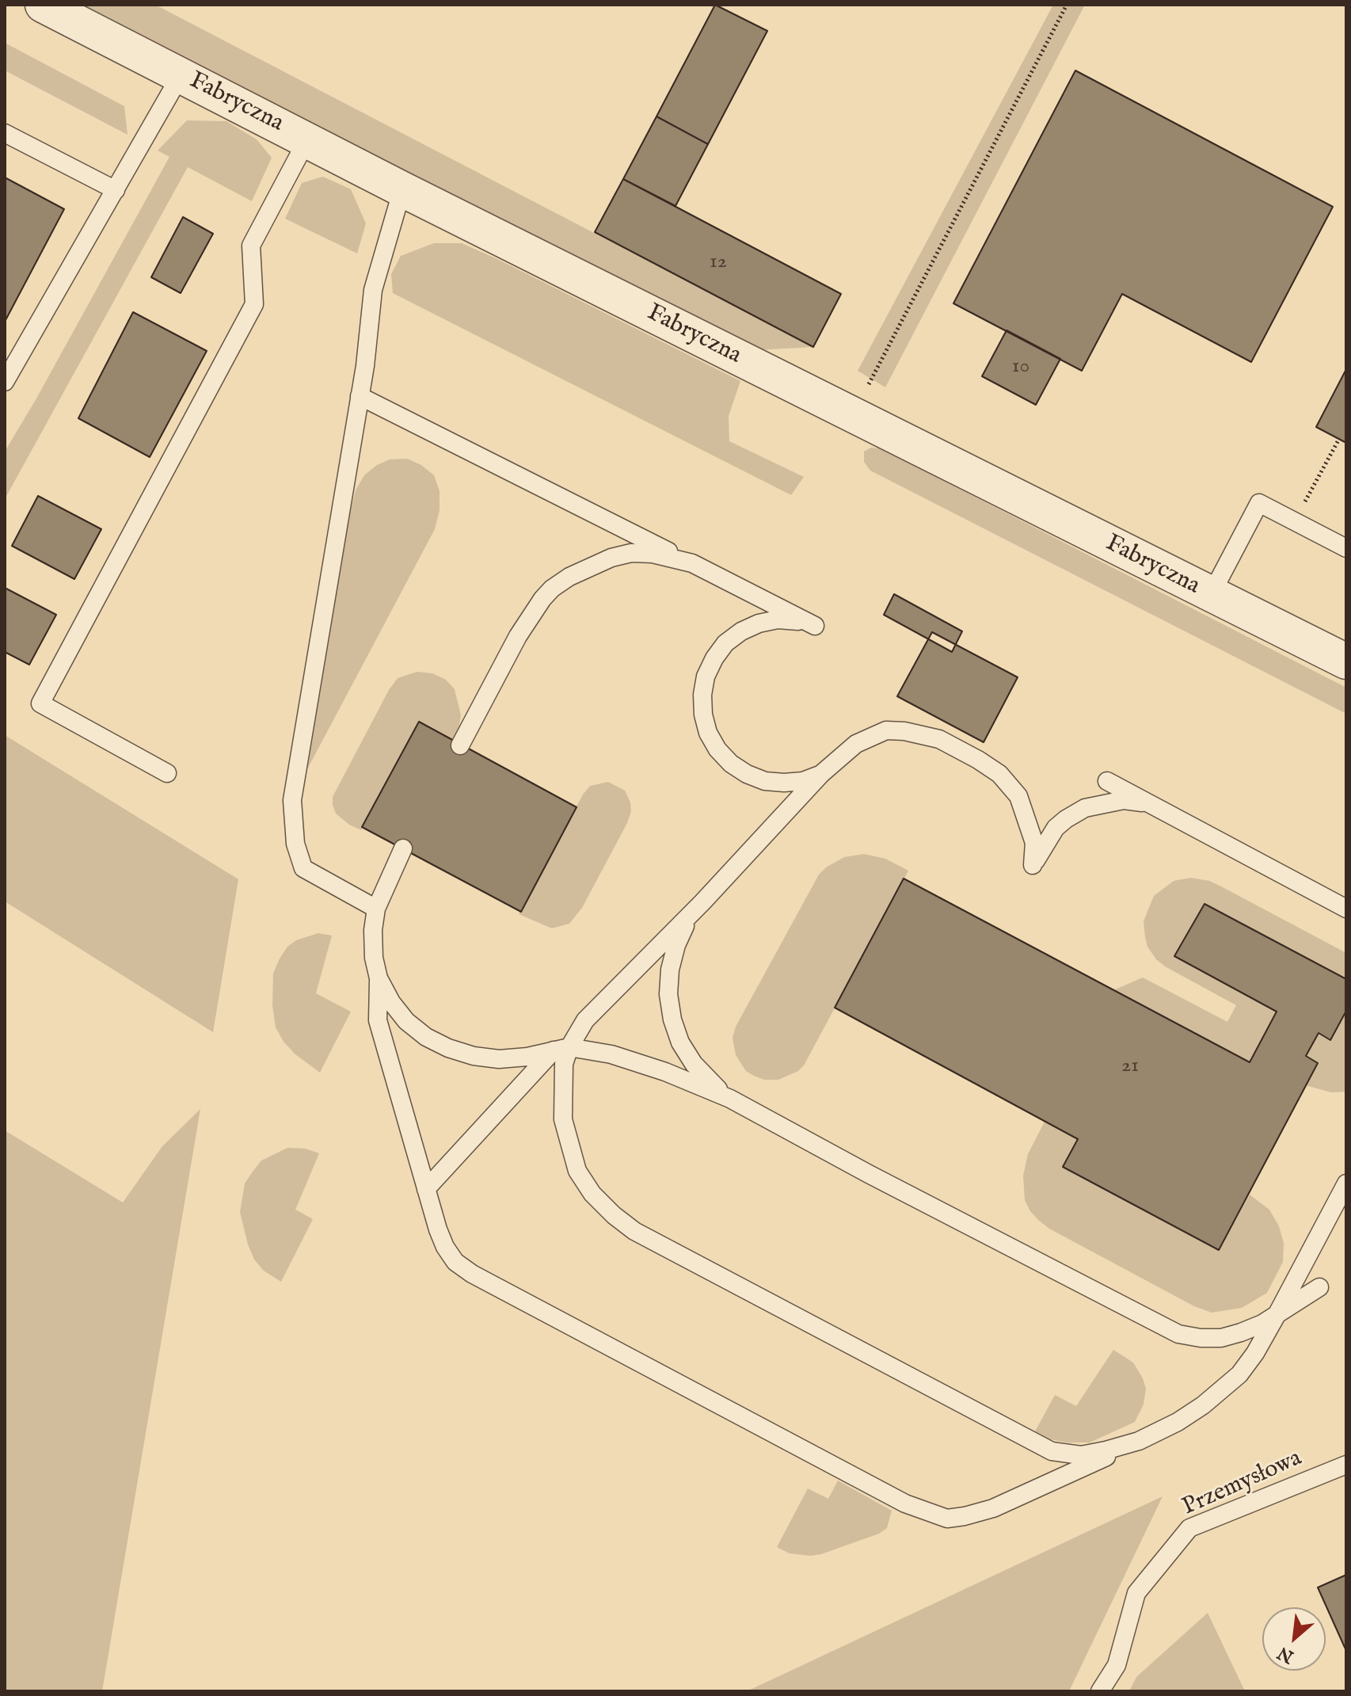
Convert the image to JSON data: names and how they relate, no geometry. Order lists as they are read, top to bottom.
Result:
{
  "streets": {
    "street": ["Fabryczna"],
    "lane": ["Przemysłowa"]
  },
  "house_numbers": ["12", "10", "21"],
  "north": "bottom left"
}
